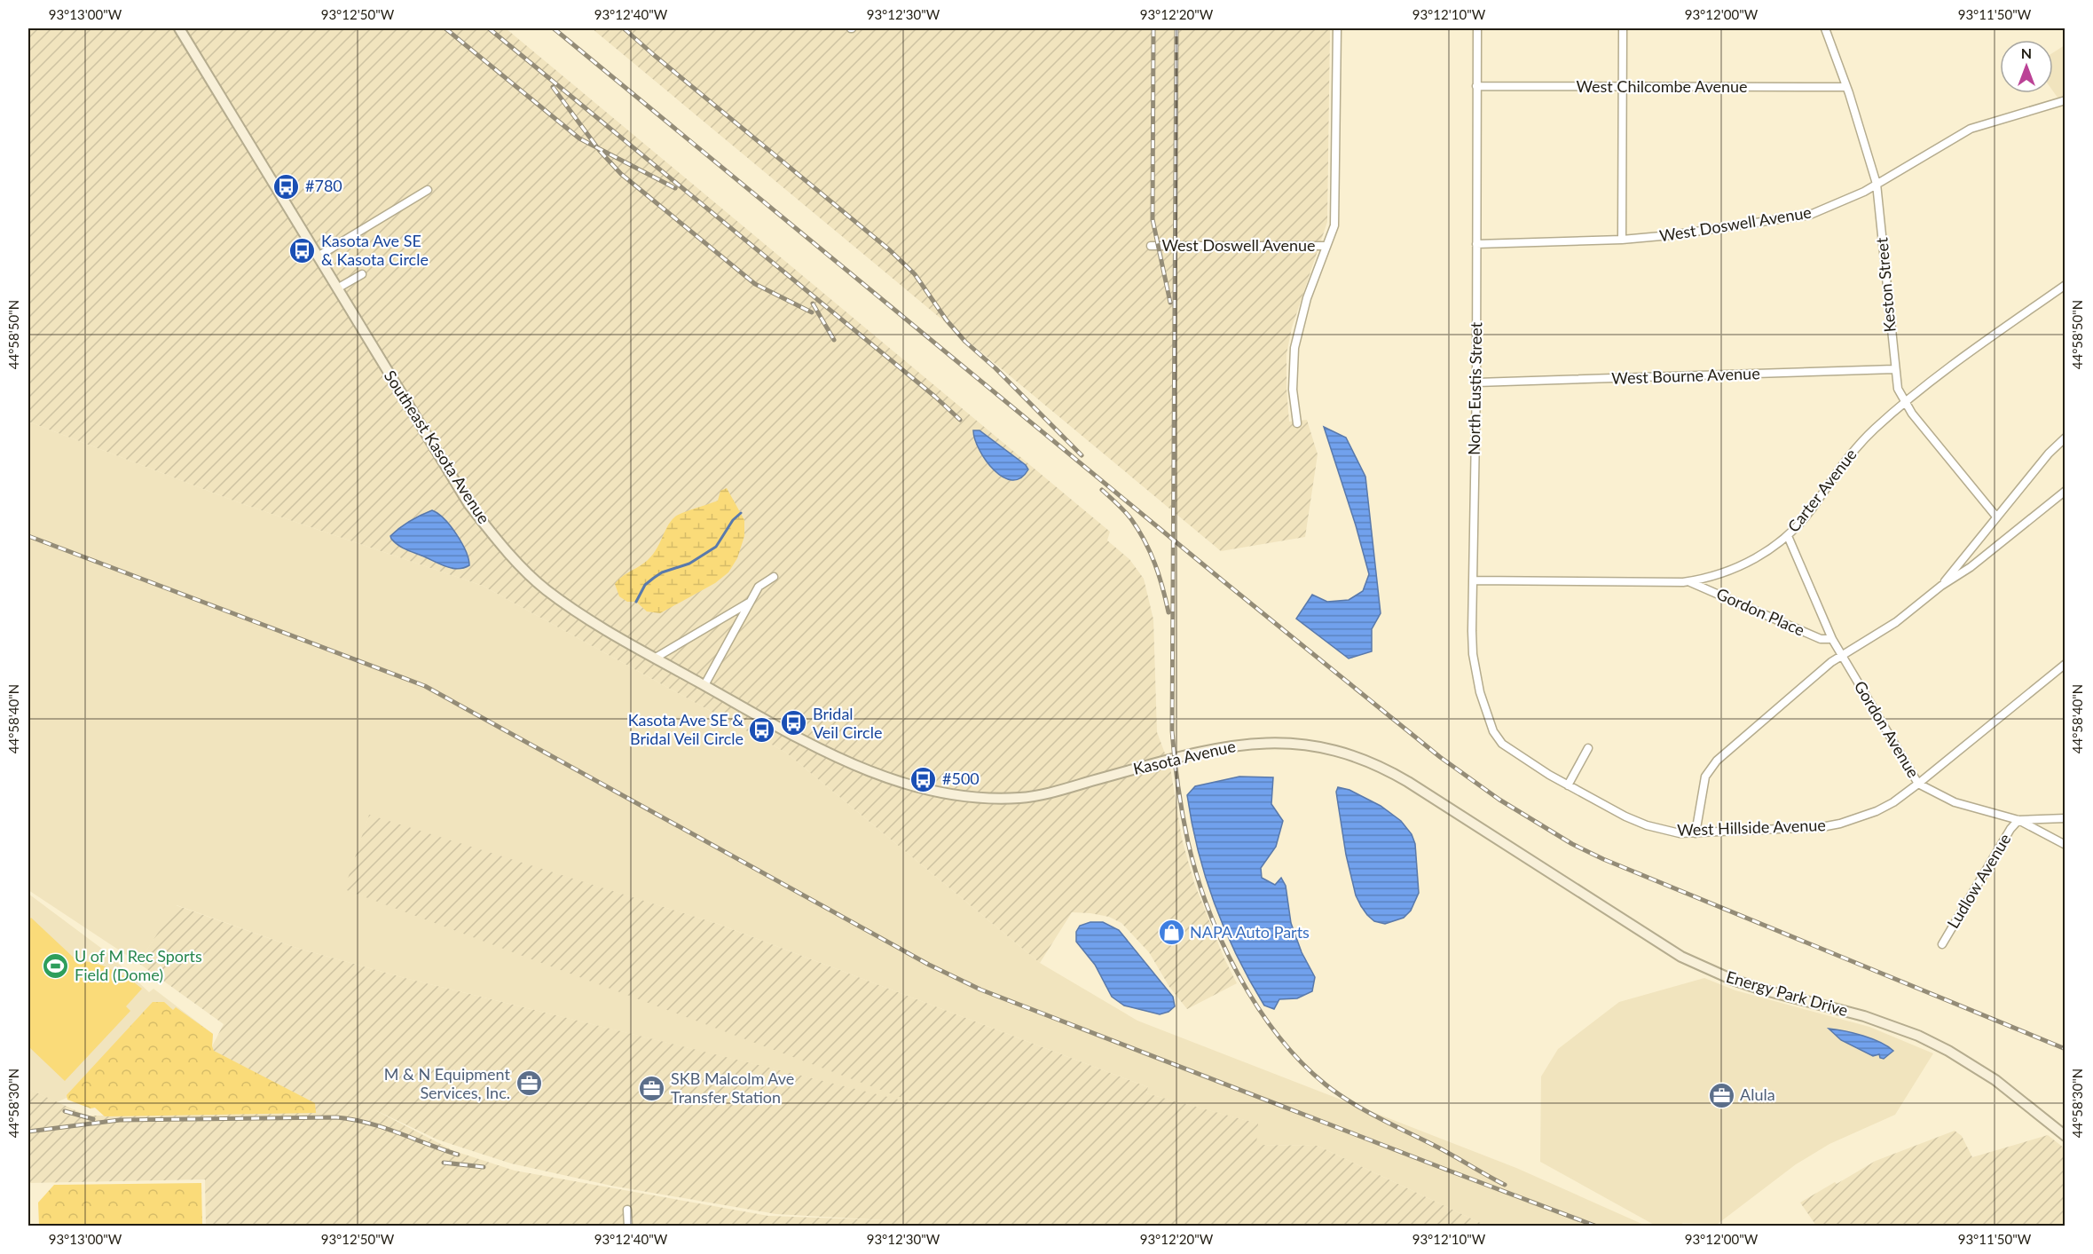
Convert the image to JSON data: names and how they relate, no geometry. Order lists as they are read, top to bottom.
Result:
{
  "streets": {
    "street": [
      "West Chilcombe Avenue",
      "West Doswell Avenue",
      "Keston Street",
      "West Bourne Avenue",
      "North Eustis Street",
      "Southeast Kasota Avenue",
      "Carter Avenue",
      "Gordon Place",
      "Gordon Avenue",
      "Kasota Avenue",
      "West Hillside Avenue",
      "Ludlow Avenue",
      "Energy Park Drive"
    ]
  },
  "crossings": [
    ["West Chilcombe Avenue", "Keston Street"],
    ["West Chilcombe Avenue", "North Eustis Street"],
    ["West Doswell Avenue", "Keston Street"],
    ["West Doswell Avenue", "North Eustis Street"],
    ["Keston Street", "West Bourne Avenue"],
    ["Keston Street", "Carter Avenue"],
    ["West Bourne Avenue", "North Eustis Street"],
    ["North Eustis Street", "Carter Avenue"],
    ["North Eustis Street", "West Hillside Avenue"],
    ["Southeast Kasota Avenue", "Kasota Avenue"],
    ["Carter Avenue", "Gordon Place"],
    ["Carter Avenue", "Gordon Avenue"],
    ["Gordon Place", "Gordon Avenue"],
    ["Gordon Avenue", "West Hillside Avenue"],
    ["Gordon Avenue", "Ludlow Avenue"],
    ["Kasota Avenue", "Energy Park Drive"]
  ],
  "places": {
    "bus stop": [
      "#780",
      "Kasota Ave SE & Kasota Circle",
      "Bridal Veil Circle",
      "Kasota Ave SE & Bridal Veil Circle",
      "#500"
    ],
    "shop": ["NAPA Auto Parts"],
    "sports": ["U of M Rec Sports Field (Dome)"],
    "office": ["M & N Equipment Services, Inc.", "SKB Malcolm Ave Transfer Station", "Alula"]
  },
  "north": "top",
  "coordinates": [
    "93°13'00\"W",
    "93°12'50\"W",
    "93°12'40\"W",
    "93°12'30\"W",
    "93°12'20\"W",
    "93°12'10\"W",
    "93°12'00\"W",
    "93°11'50\"W",
    "44°58'50\"N",
    "44°58'40\"N",
    "44°58'30\"N"
  ]
}
